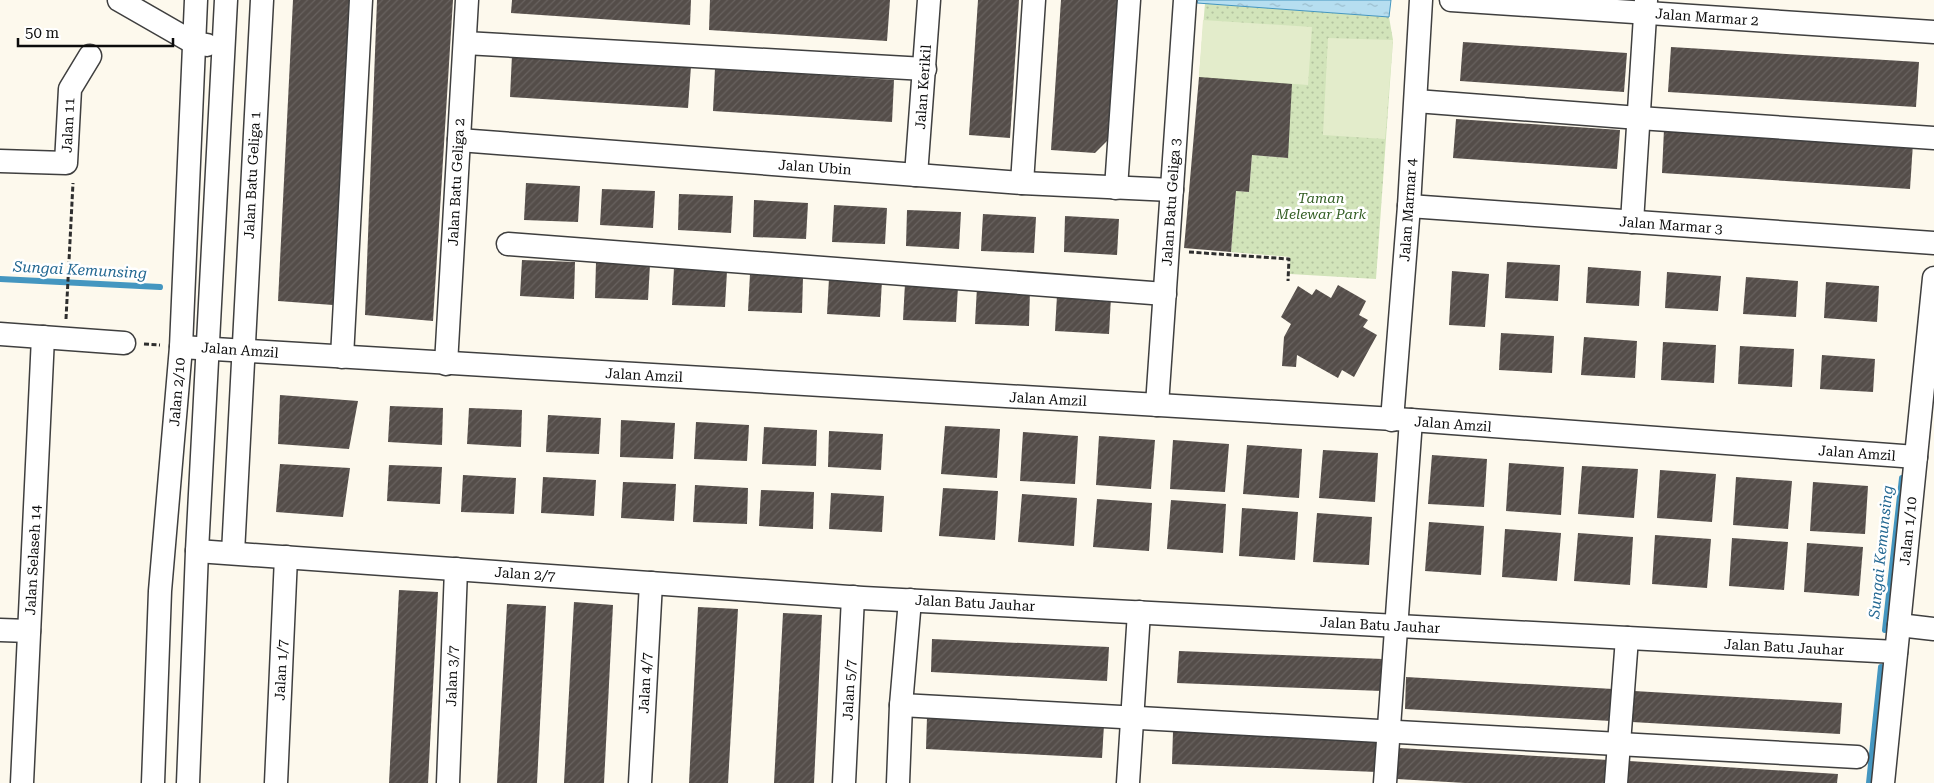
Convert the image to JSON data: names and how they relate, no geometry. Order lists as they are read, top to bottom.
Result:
{
  "streets": {
    "street": [
      "Jalan Marmar 2",
      "Jalan Kerikil",
      "Jalan 11",
      "Jalan Ubin",
      "Jalan Batu Geliga 1",
      "Jalan Batu Geliga 2",
      "Jalan Batu Geliga 3",
      "Jalan Marmar 4",
      "Jalan Marmar 3",
      "Jalan Amzil",
      "Jalan 2/10",
      "Jalan 1/10",
      "Jalan Selaseh 14",
      "Jalan 2/7",
      "Jalan Batu Jauhar",
      "Jalan 1/7",
      "Jalan 3/7",
      "Jalan 4/7",
      "Jalan 5/7"
    ]
  },
  "crossings": [
    ["Jalan Kerikil", "Jalan Ubin"],
    ["Jalan Ubin", "Jalan Batu Geliga 2"],
    ["Jalan Ubin", "Jalan Batu Geliga 3"],
    ["Jalan Batu Geliga 1", "Jalan Amzil"],
    ["Jalan Batu Geliga 1", "Jalan 2/7"],
    ["Jalan Batu Geliga 2", "Jalan Amzil"],
    ["Jalan Batu Geliga 3", "Jalan Amzil"],
    ["Jalan Marmar 4", "Jalan Marmar 3"],
    ["Jalan Marmar 4", "Jalan Amzil"],
    ["Jalan Marmar 4", "Jalan Batu Jauhar"],
    ["Jalan Amzil", "Jalan 2/10"],
    ["Jalan Amzil", "Jalan 1/10"],
    ["Jalan 2/10", "Jalan 2/7"],
    ["Jalan 1/10", "Jalan Batu Jauhar"],
    ["Jalan 2/7", "Jalan Batu Jauhar"],
    ["Jalan 2/7", "Jalan 1/7"],
    ["Jalan 2/7", "Jalan 3/7"],
    ["Jalan 2/7", "Jalan 4/7"],
    ["Jalan 2/7", "Jalan 5/7"],
    ["Jalan Batu Jauhar", "Jalan 5/7"]
  ],
  "water": ["Sungai Kemunsing"],
  "parks": ["Taman Melewar Park"],
  "scale_bar": "50 m"
}
